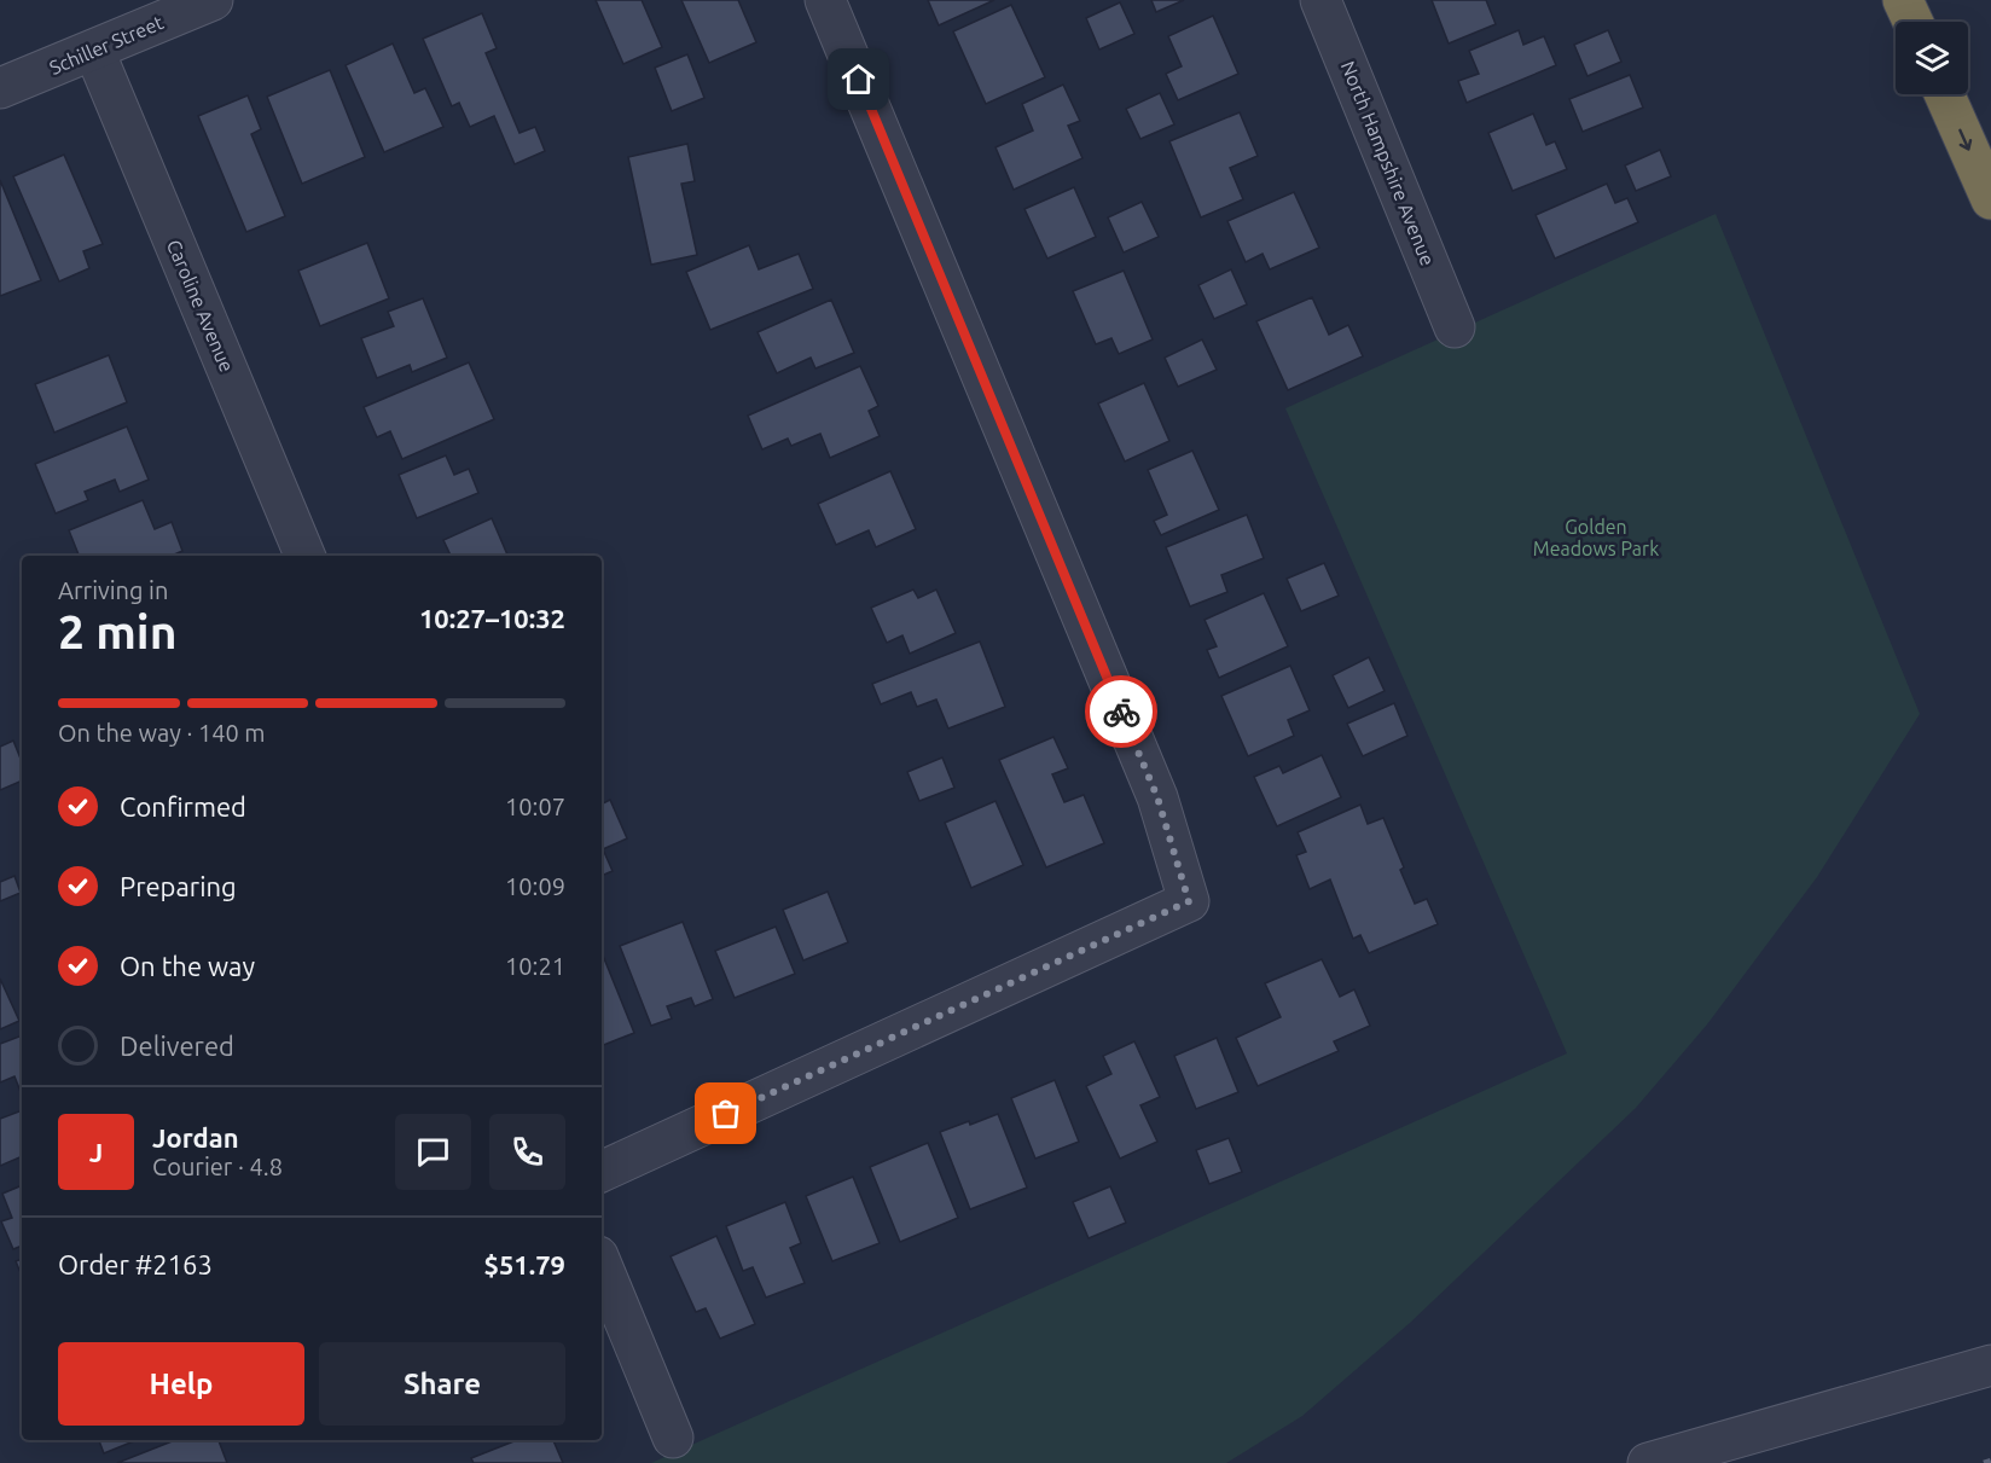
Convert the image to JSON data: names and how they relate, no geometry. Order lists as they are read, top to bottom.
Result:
{
  "streets": {
    "street": ["Schiller Street", "North Hampshire Avenue", "Caroline Avenue"]
  },
  "crossings": [
    ["Schiller Street", "Caroline Avenue"]
  ],
  "parks": ["Golden Meadows Park"],
  "page": {
    "heading": ["2 min", "Arriving in", "10:27–10:32"],
    "panel": [
      "Jordan",
      "Courier · 4.8",
      "Order #2163",
      "$51.79"
    ],
    "bar": "On the way · 140 m",
    "list": [
      ["Confirmed", "10:07"],
      ["Preparing", "10:09"],
      ["On the way", "10:21"],
      "Delivered"
    ],
    "round": "J",
    "buttons": ["Help", "Share"]
  }
}
